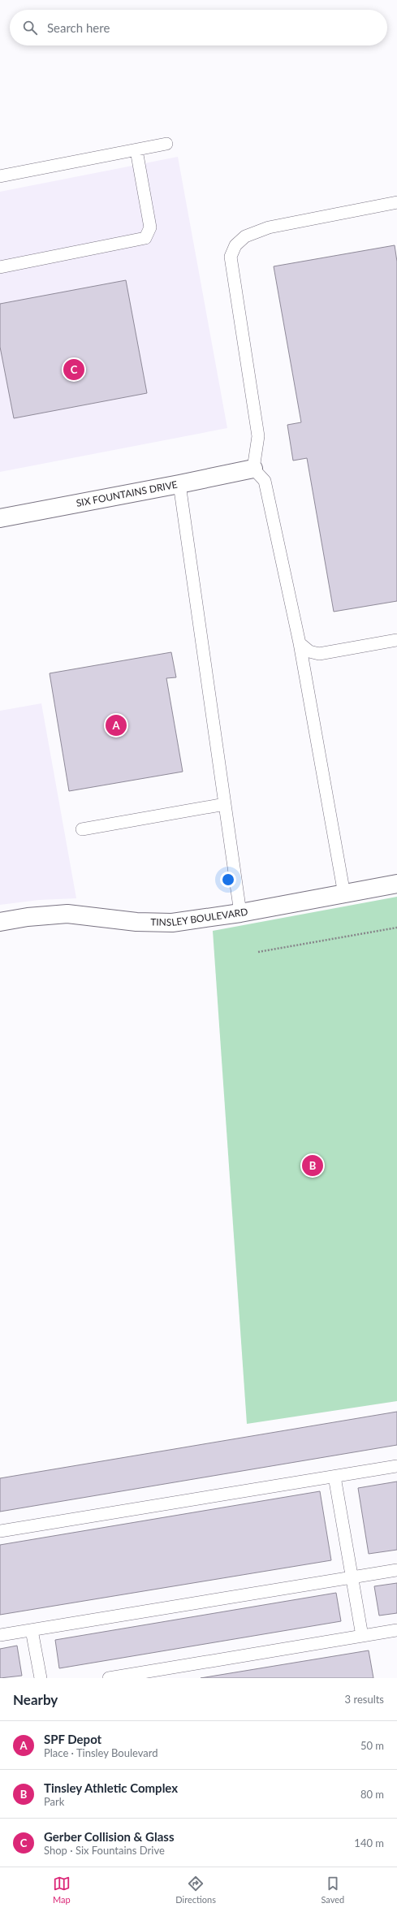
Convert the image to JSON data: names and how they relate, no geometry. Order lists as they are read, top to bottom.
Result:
{
  "streets": {
    "street": ["SIX FOUNTAINS DRIVE", "TINSLEY BOULEVARD"]
  },
  "page": {
    "search": "Search here",
    "pins": ["C", "A", "B"],
    "heading": ["Nearby", "3 results"],
    "list": [
      {
        "mark": "A",
        "name": "SPF Depot",
        "note": "Place · Tinsley Boulevard",
        "value": "50 m"
      },
      {
        "mark": "B",
        "name": "Tinsley Athletic Complex",
        "note": "Park",
        "value": "80 m"
      },
      {
        "mark": "C",
        "name": "Gerber Collision & Glass",
        "note": "Shop · Six Fountains Drive",
        "value": "140 m"
      }
    ],
    "nav": ["Map", "Directions", "Saved"]
  }
}
